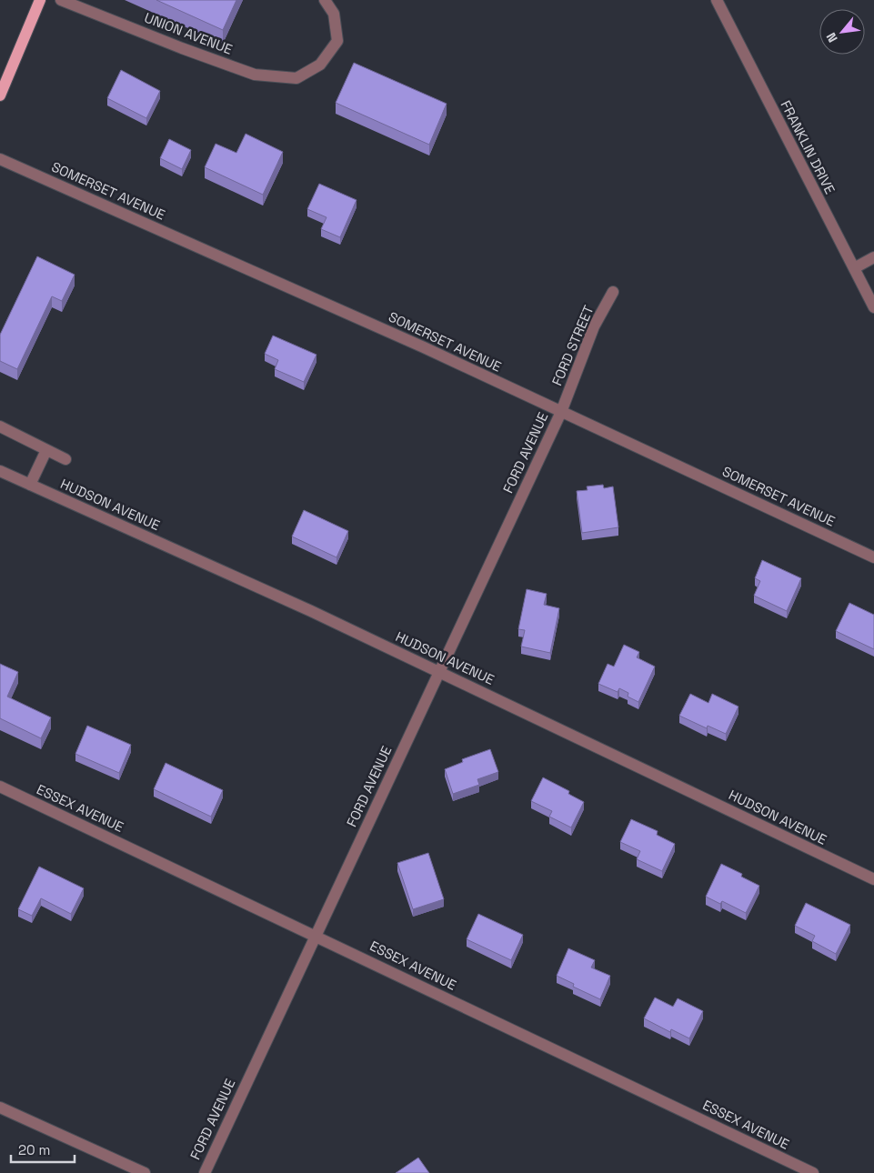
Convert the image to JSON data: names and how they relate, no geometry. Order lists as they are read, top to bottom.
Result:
{
  "streets": {
    "street": [
      "UNION AVENUE",
      "FRANKLIN DRIVE",
      "SOMERSET AVENUE",
      "FORD STREET",
      "FORD AVENUE",
      "HUDSON AVENUE",
      "ESSEX AVENUE"
    ]
  },
  "crossings": [
    ["SOMERSET AVENUE", "FORD STREET"],
    ["SOMERSET AVENUE", "FORD AVENUE"],
    ["FORD STREET", "FORD AVENUE"],
    ["FORD AVENUE", "HUDSON AVENUE"],
    ["FORD AVENUE", "ESSEX AVENUE"]
  ],
  "scale_bar": "20 m",
  "north": "bottom left"
}
